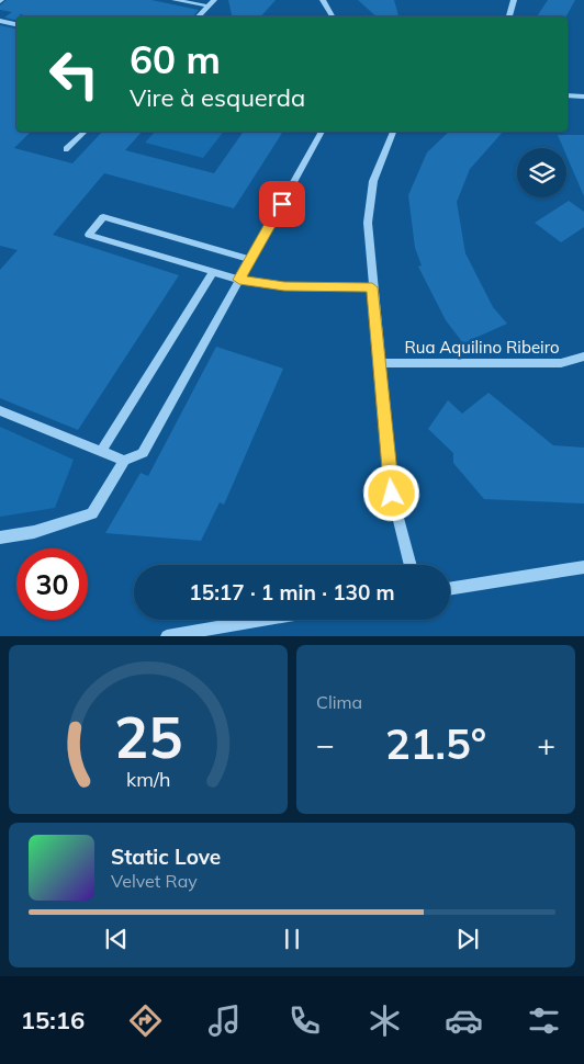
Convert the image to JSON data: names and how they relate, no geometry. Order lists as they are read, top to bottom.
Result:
{
  "streets": {
    "street": ["Rua Aquilino Ribeiro"]
  },
  "page": {
    "turn": ["60 m", "Vire à esquerda"],
    "limit": "30",
    "trip": "15:17 · 1 min · 130 m",
    "tile": "Clima",
    "heat": ["−", "21.5°", "+"],
    "song": ["Static Love", "Velvet Ray"],
    "tabs": "15:16",
    "gauge": ["25", "km/h"]
  }
}
